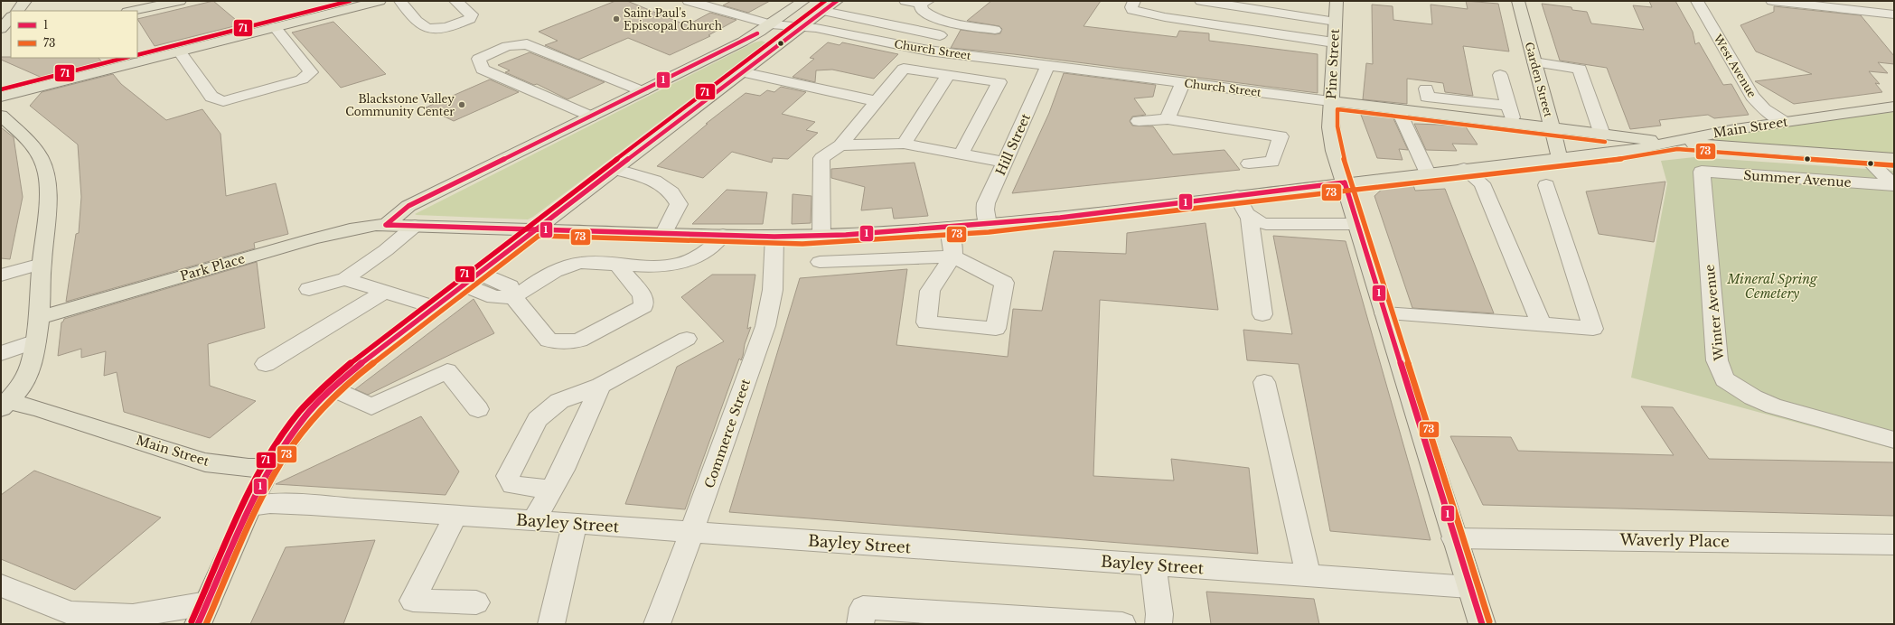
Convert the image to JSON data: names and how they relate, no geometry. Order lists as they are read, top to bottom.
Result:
{
  "streets": {
    "main road": [
      "Church Street",
      "Pine Street",
      "Garden Street",
      "Main Street",
      "Park Place"
    ],
    "street": [
      "West Avenue",
      "Hill Street",
      "Summer Avenue",
      "Winter Avenue",
      "Commerce Street",
      "Bayley Street",
      "Waverly Place"
    ]
  },
  "crossings": [
    ["Church Street", "Pine Street"],
    ["Church Street", "Garden Street"],
    ["Church Street", "Main Street"],
    ["Church Street", "Hill Street"],
    ["Pine Street", "Main Street"],
    ["Pine Street", "Bayley Street"],
    ["Pine Street", "Waverly Place"],
    ["West Avenue", "Main Street"],
    ["Garden Street", "Main Street"],
    ["Main Street", "Hill Street"],
    ["Main Street", "Park Place"],
    ["Main Street", "Commerce Street"],
    ["Summer Avenue", "Winter Avenue"],
    ["Commerce Street", "Bayley Street"]
  ],
  "parks": ["Mineral Spring Cemetery"],
  "places": ["Saint Paul's Episcopal Church", "Blackstone Valley Community Center"],
  "lines": ["transit line 1", "transit line 71", "transit line 73"],
  "legend": ["1", "73"]
}
